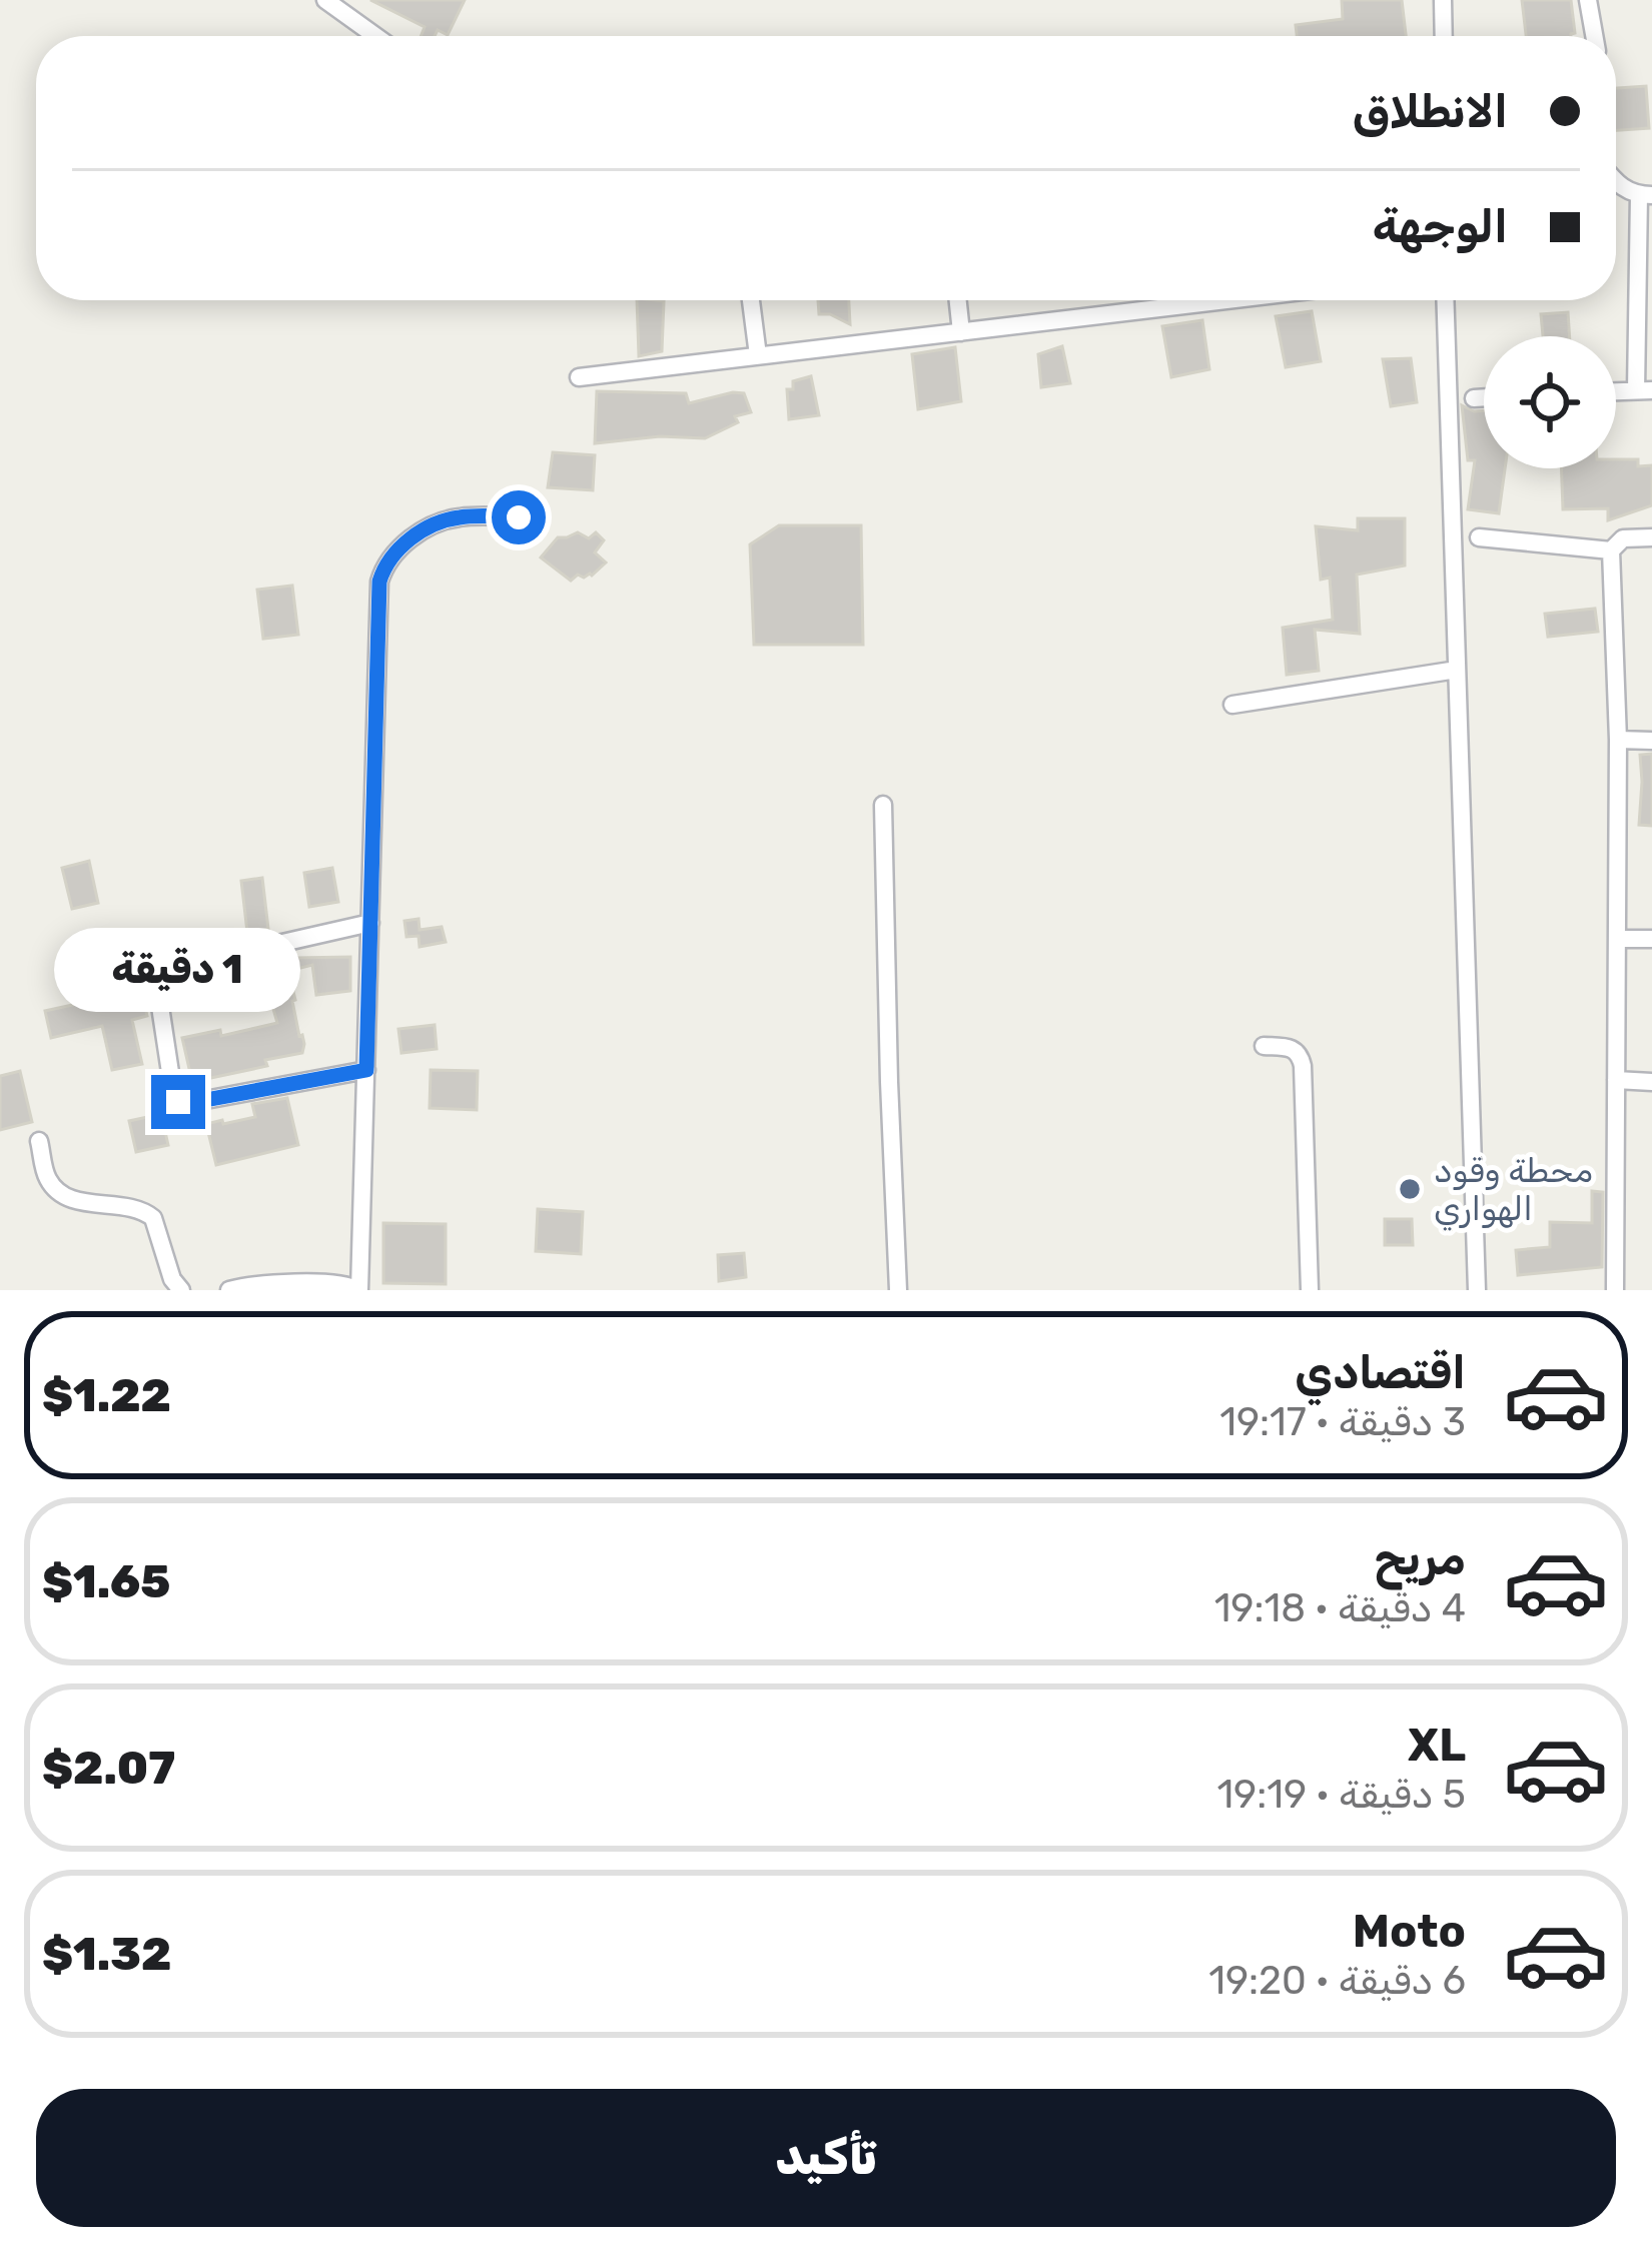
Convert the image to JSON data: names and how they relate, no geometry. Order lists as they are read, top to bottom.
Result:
{
  "places": ["محطة وقود الهواري"],
  "page": {
    "banner": ["الانطلاق", "الوجهة"],
    "bubble": "1 دقيقة",
    "list": [
      {
        "name": "اقتصادي",
        "note": "3 دقيقة · 19:17",
        "value": "$1.22"
      },
      {
        "name": "مريح",
        "note": "4 دقيقة · 19:18",
        "value": "$1.65"
      },
      {
        "name": "XL",
        "note": "5 دقيقة · 19:19",
        "value": "$2.07"
      },
      {
        "name": "Moto",
        "note": "6 دقيقة · 19:20",
        "value": "$1.32"
      }
    ],
    "buttons": "تأكيد"
  }
}
